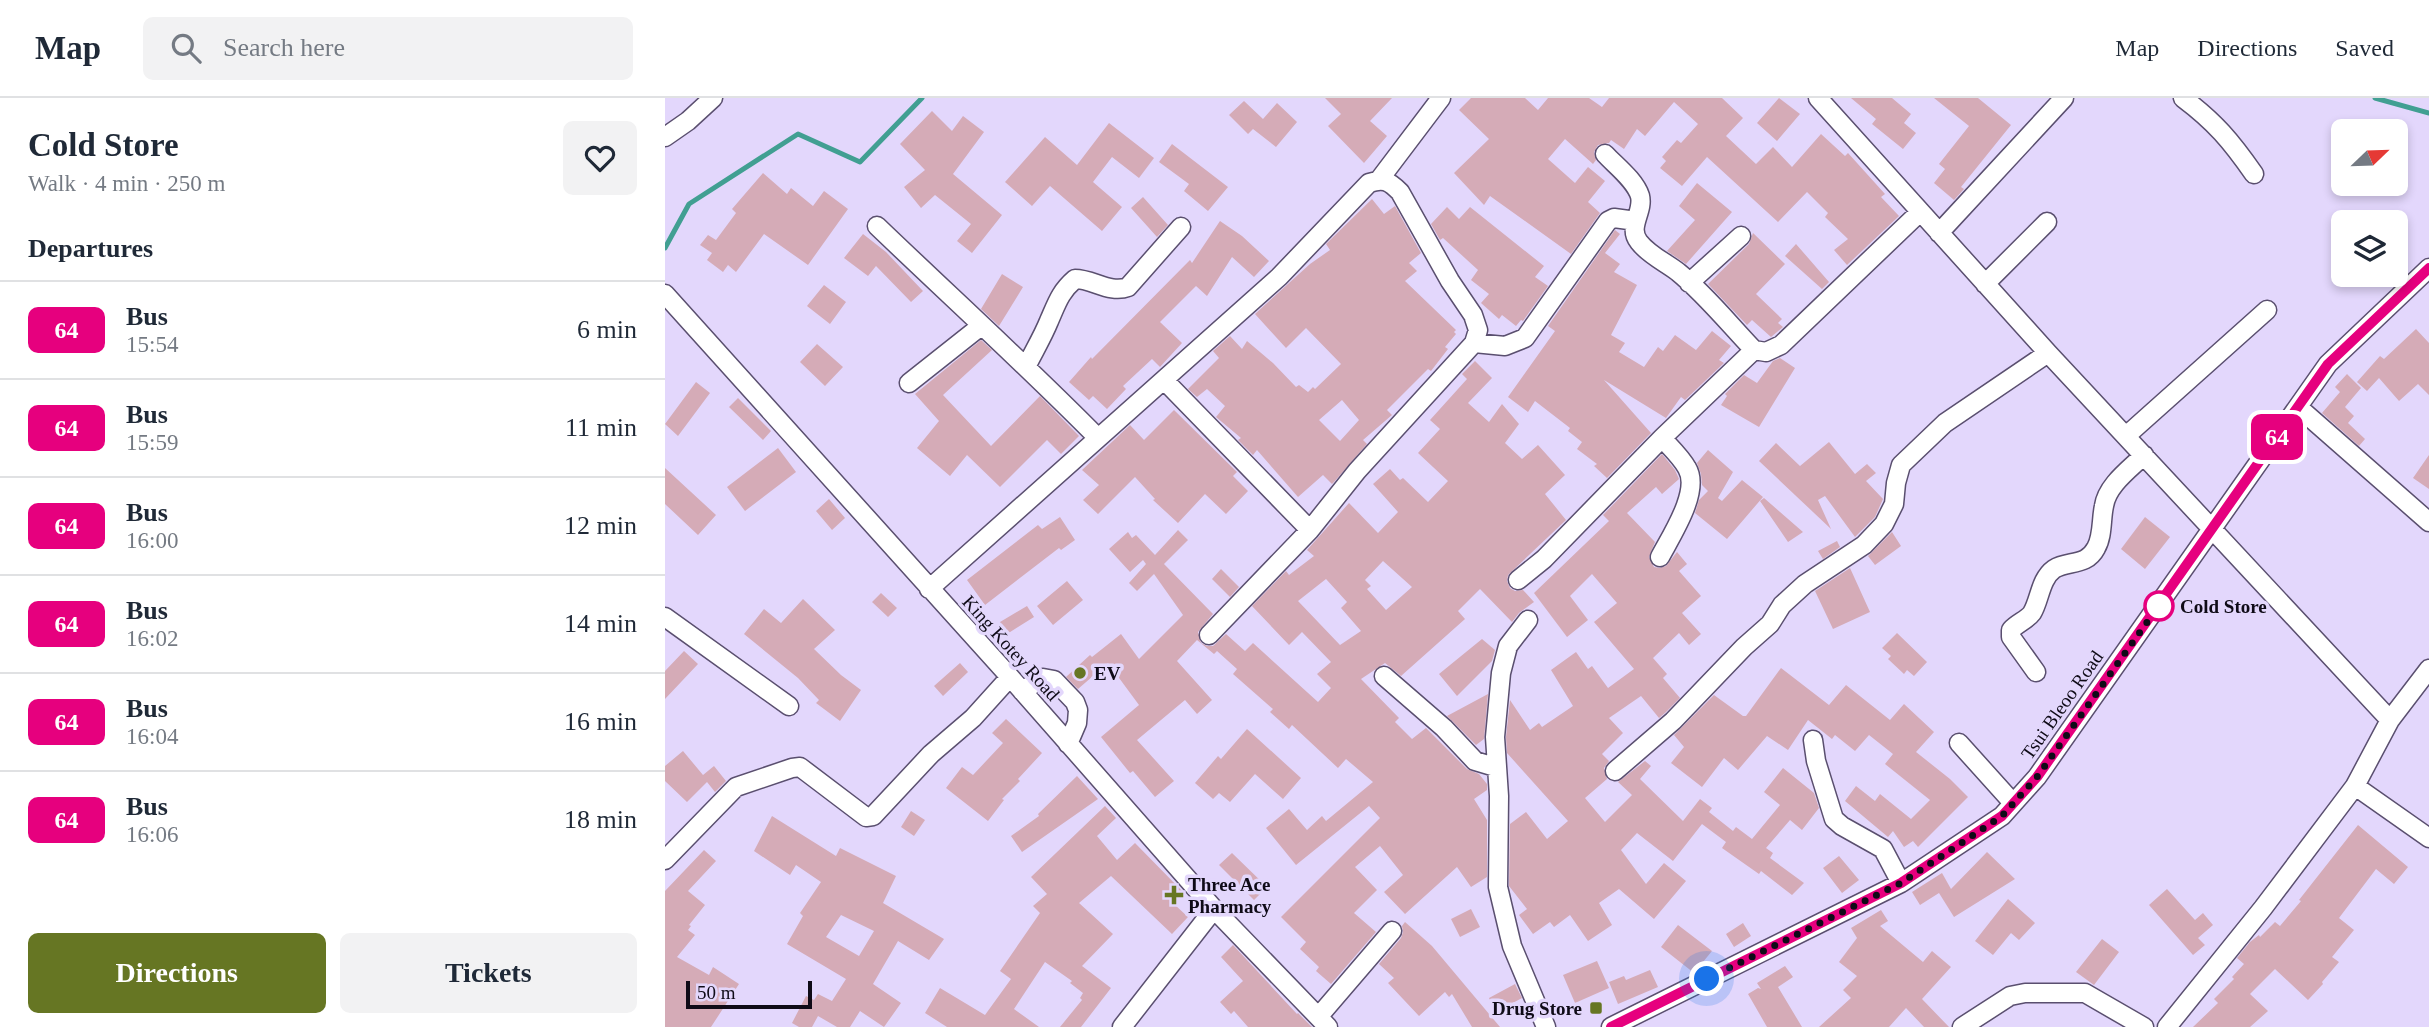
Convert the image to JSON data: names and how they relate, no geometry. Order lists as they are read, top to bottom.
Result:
{
  "streets": {
    "street": ["King Kotey Road", "Tsui Bleoo Road"]
  },
  "places": {
    "other": ["Cold Store", "EV"],
    "health": ["Three Ace Pharmacy"],
    "transit": ["Drug Store"]
  },
  "lines": ["bus line 64"],
  "scale_bar": "50 m",
  "north": "top right",
  "page": {
    "header": "Map",
    "search": "Search here",
    "nav": ["Map", "Directions", "Saved"],
    "heading": [
      ["Cold Store", "Walk · 4 min · 250 m"],
      "Departures"
    ],
    "on_map": "64",
    "list": [
      {
        "mark": "64",
        "name": "Bus",
        "note": "15:54",
        "value": "6 min"
      },
      {
        "mark": "64",
        "name": "Bus",
        "note": "15:59",
        "value": "11 min"
      },
      {
        "mark": "64",
        "name": "Bus",
        "note": "16:00",
        "value": "12 min"
      },
      {
        "mark": "64",
        "name": "Bus",
        "note": "16:02",
        "value": "14 min"
      },
      {
        "mark": "64",
        "name": "Bus",
        "note": "16:04",
        "value": "16 min"
      },
      {
        "mark": "64",
        "name": "Bus",
        "note": "16:06",
        "value": "18 min"
      }
    ],
    "buttons": ["Directions", "Tickets"],
    "scale": "50 m"
  }
}
